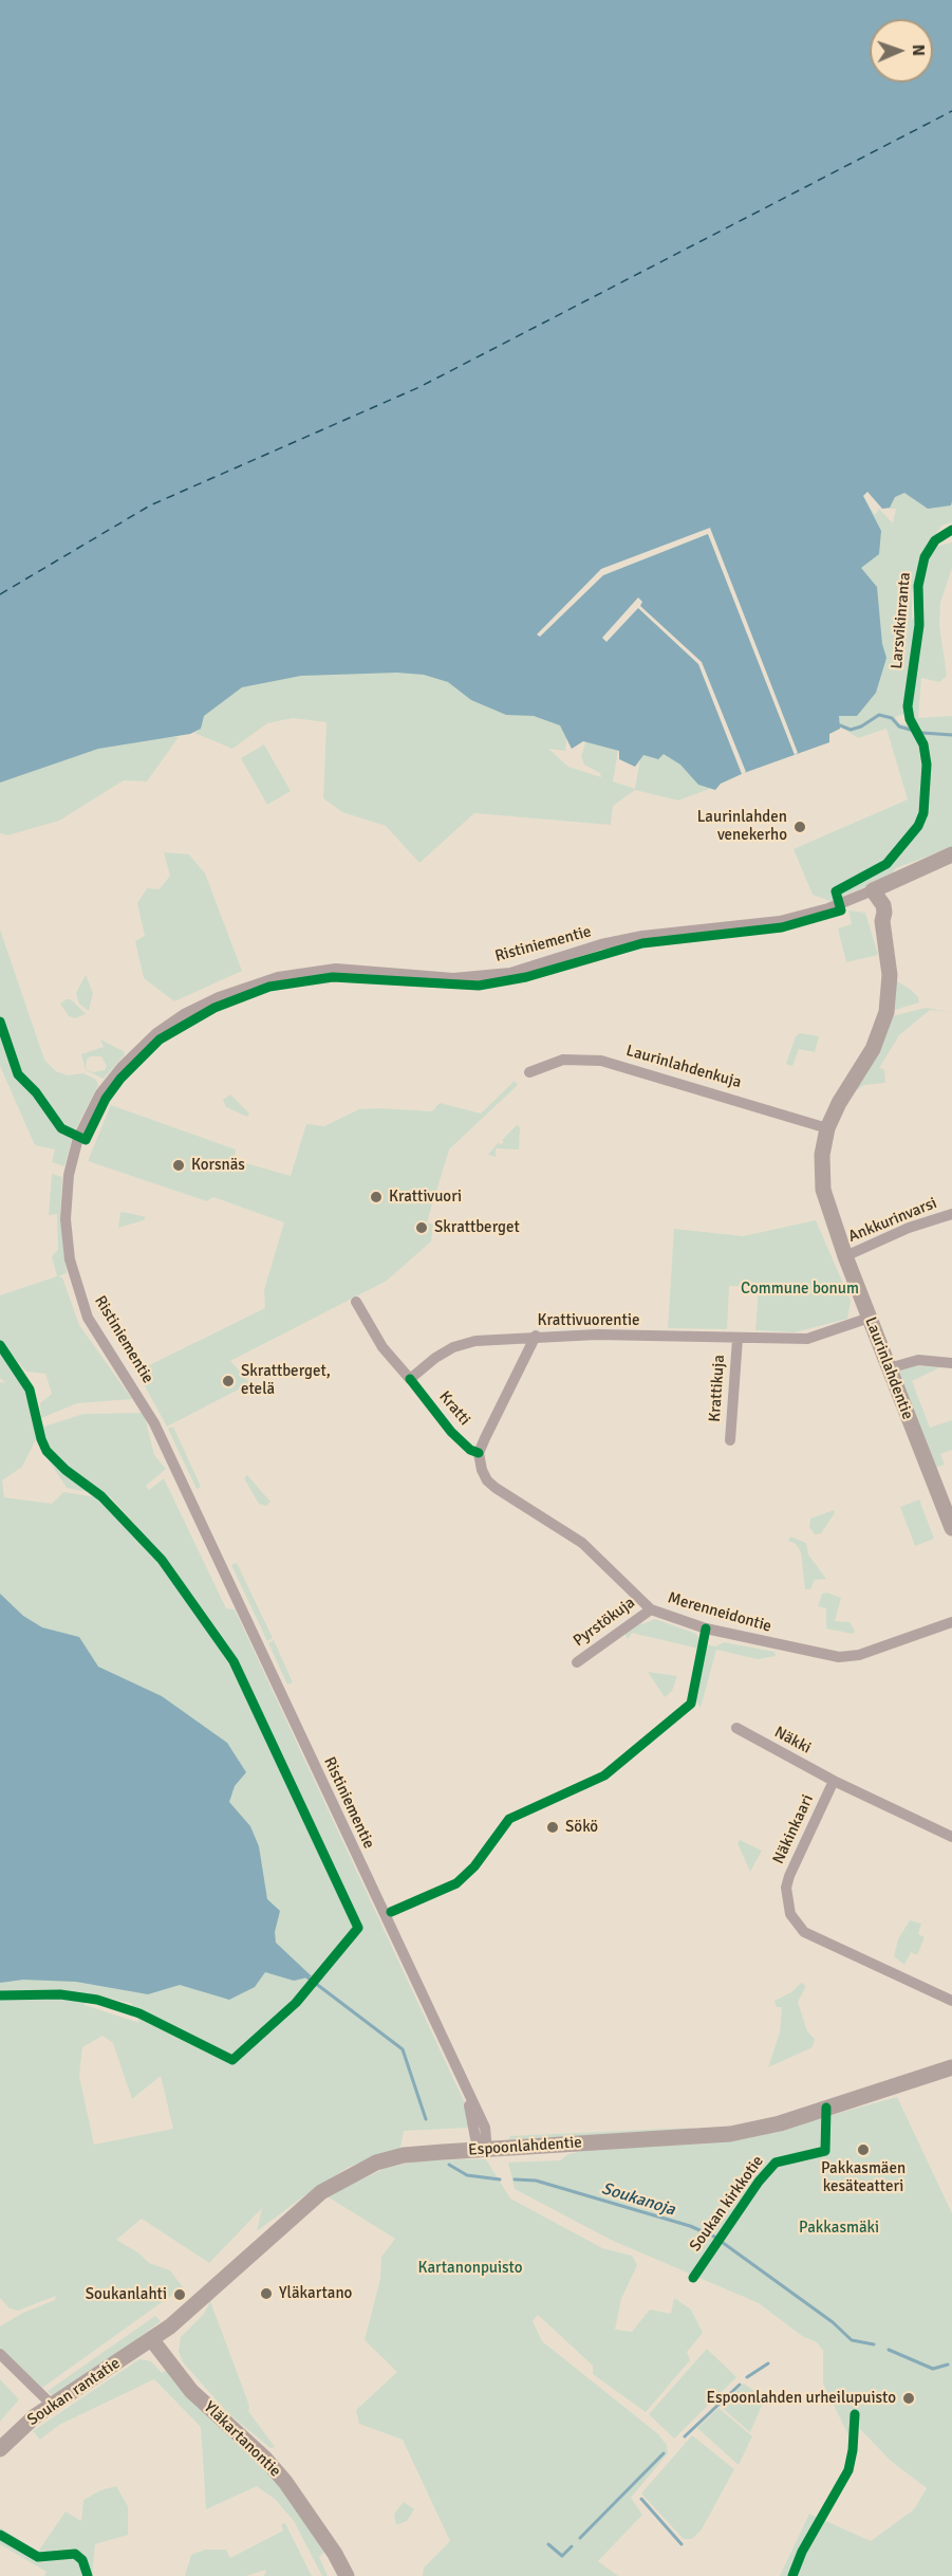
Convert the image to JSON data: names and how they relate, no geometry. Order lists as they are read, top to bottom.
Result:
{
  "streets": {
    "street": [
      "Ristiniementie",
      "Laurinlahdenkuja",
      "Ankkurinvarsi",
      "Krattivuorentie",
      "Laurinlahdentie",
      "Krattikuja",
      "Merenneidontie",
      "Pyrstökuja",
      "Näkki",
      "Näkinkaari",
      "Espoonlahdentie",
      "Soukan rantatie",
      "Yläkartanontie"
    ],
    "cycle path": ["Larsvikinranta", "Kratti", "Soukan kirkkotie"]
  },
  "crossings": [
    ["Ristiniementie", "Laurinlahdentie"],
    ["Ristiniementie", "Espoonlahdentie"],
    ["Laurinlahdenkuja", "Laurinlahdentie"],
    ["Ankkurinvarsi", "Laurinlahdentie"],
    ["Krattivuorentie", "Laurinlahdentie"],
    ["Krattivuorentie", "Krattikuja"],
    ["Krattivuorentie", "Merenneidontie"],
    ["Merenneidontie", "Pyrstökuja"],
    ["Näkki", "Näkinkaari"],
    ["Espoonlahdentie", "Soukan rantatie"],
    ["Espoonlahdentie", "Yläkartanontie"],
    ["Soukan rantatie", "Yläkartanontie"]
  ],
  "water": ["Soukanoja"],
  "parks": ["Commune bonum", "Pakkasmäki", "Kartanonpuisto"],
  "places": [
    "Laurinlahden venekerho",
    "Korsnäs",
    "Krattivuori",
    "Skrattberget",
    "Skrattberget, etelä",
    "Sökö",
    "Pakkasmäen kesäteatteri",
    "Yläkartano",
    "Soukanlahti",
    "Espoonlahden urheilupuisto"
  ],
  "north": "right"
}
